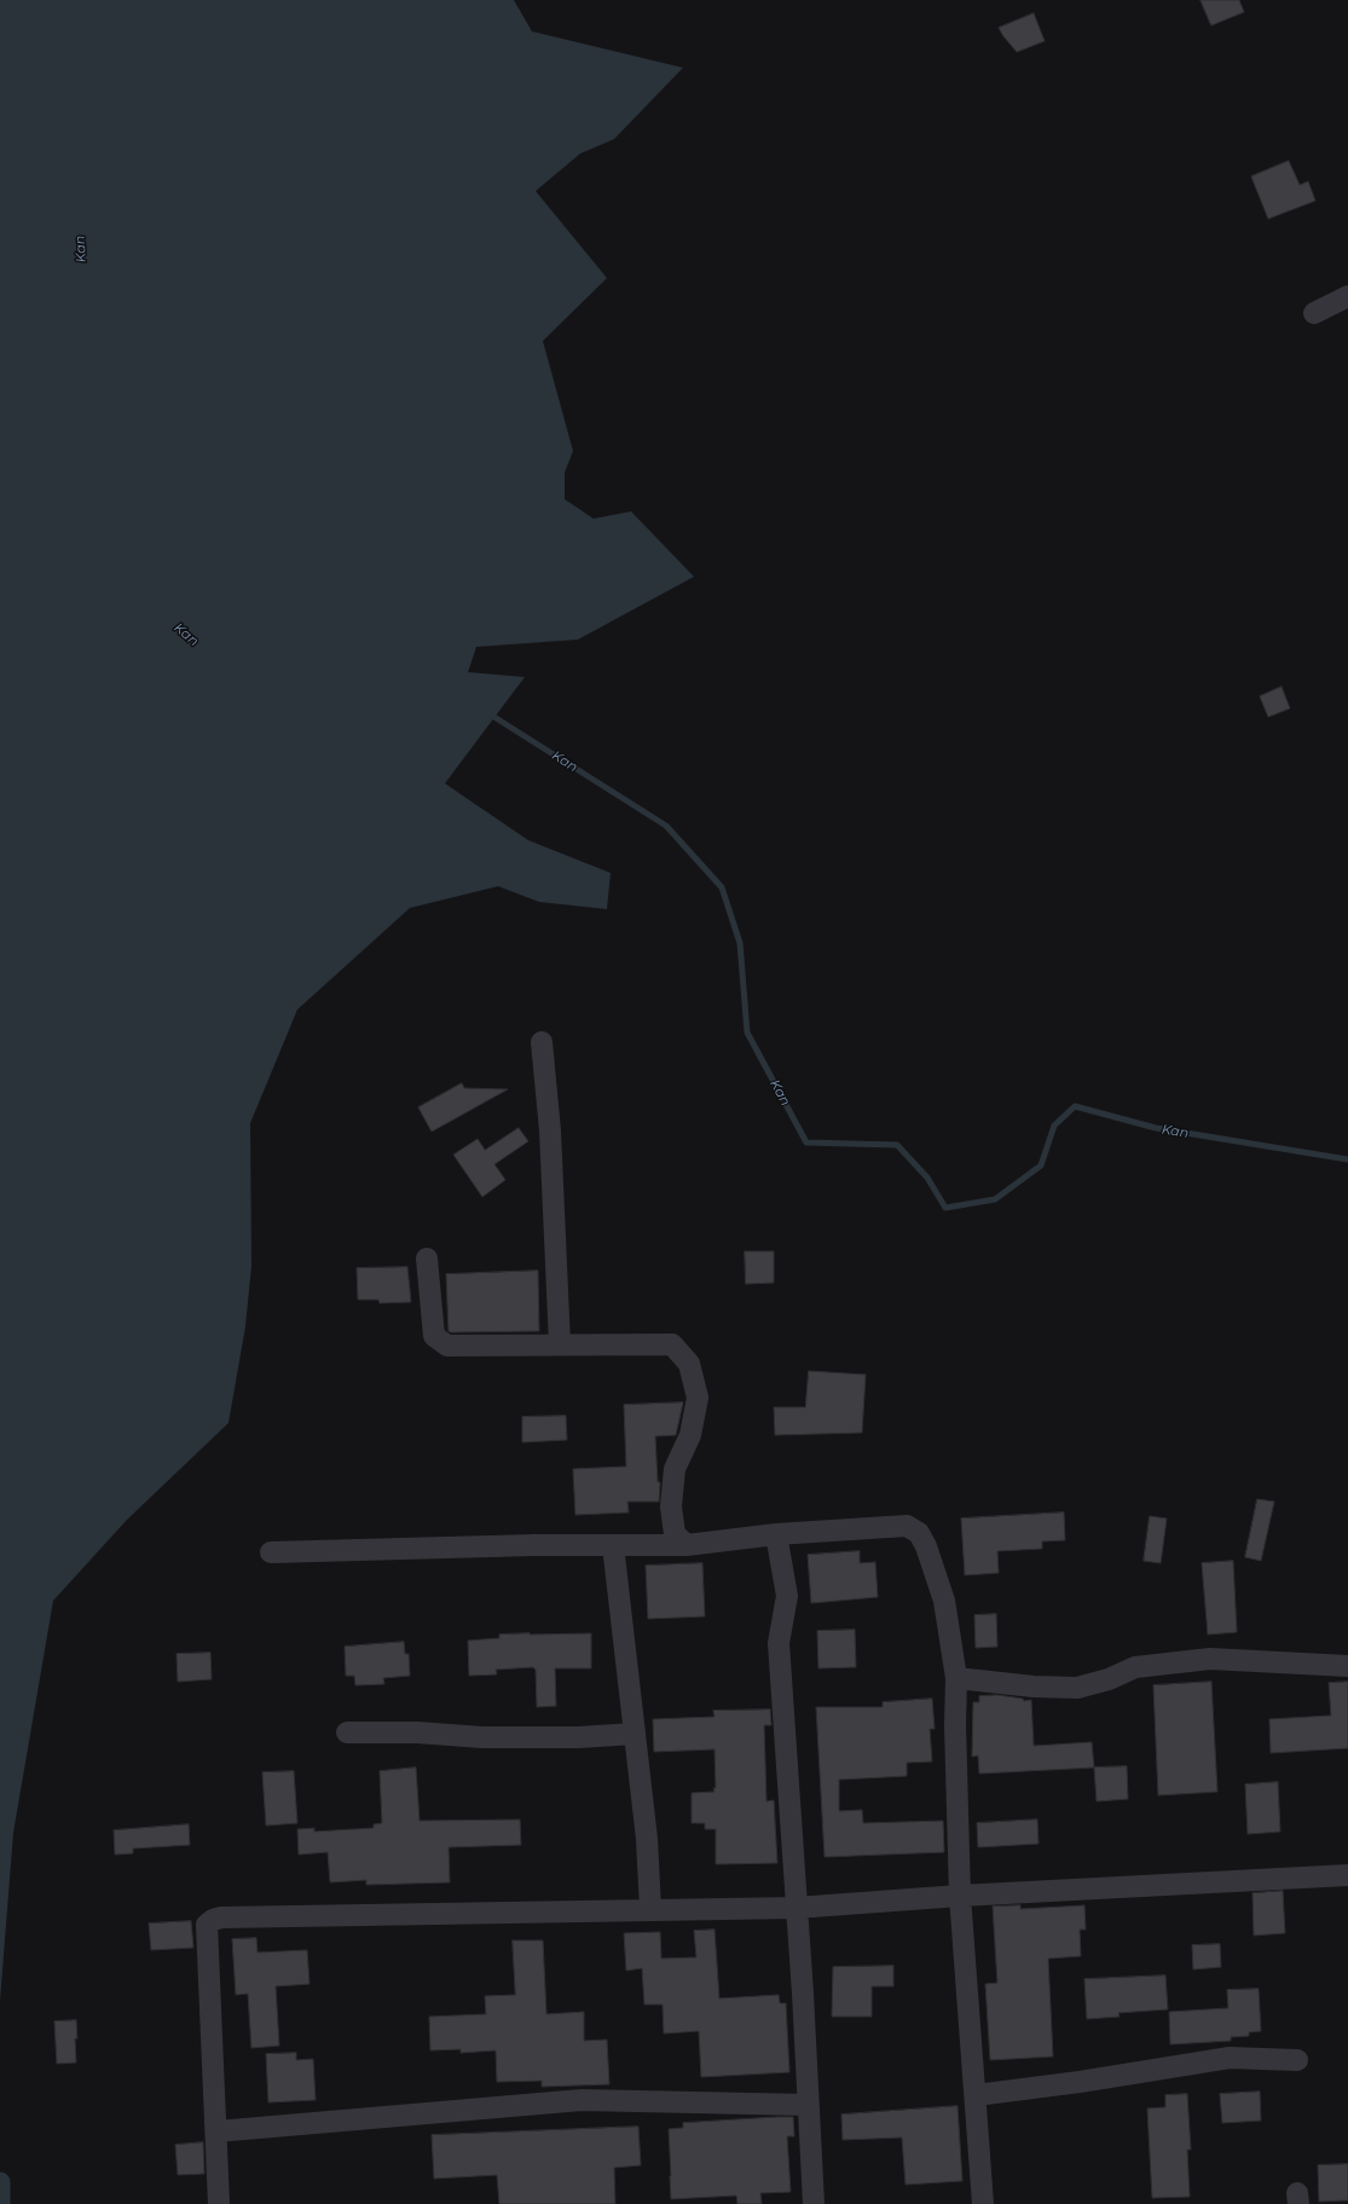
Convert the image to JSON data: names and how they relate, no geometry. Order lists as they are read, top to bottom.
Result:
{
  "water": ["Kan"]
}
